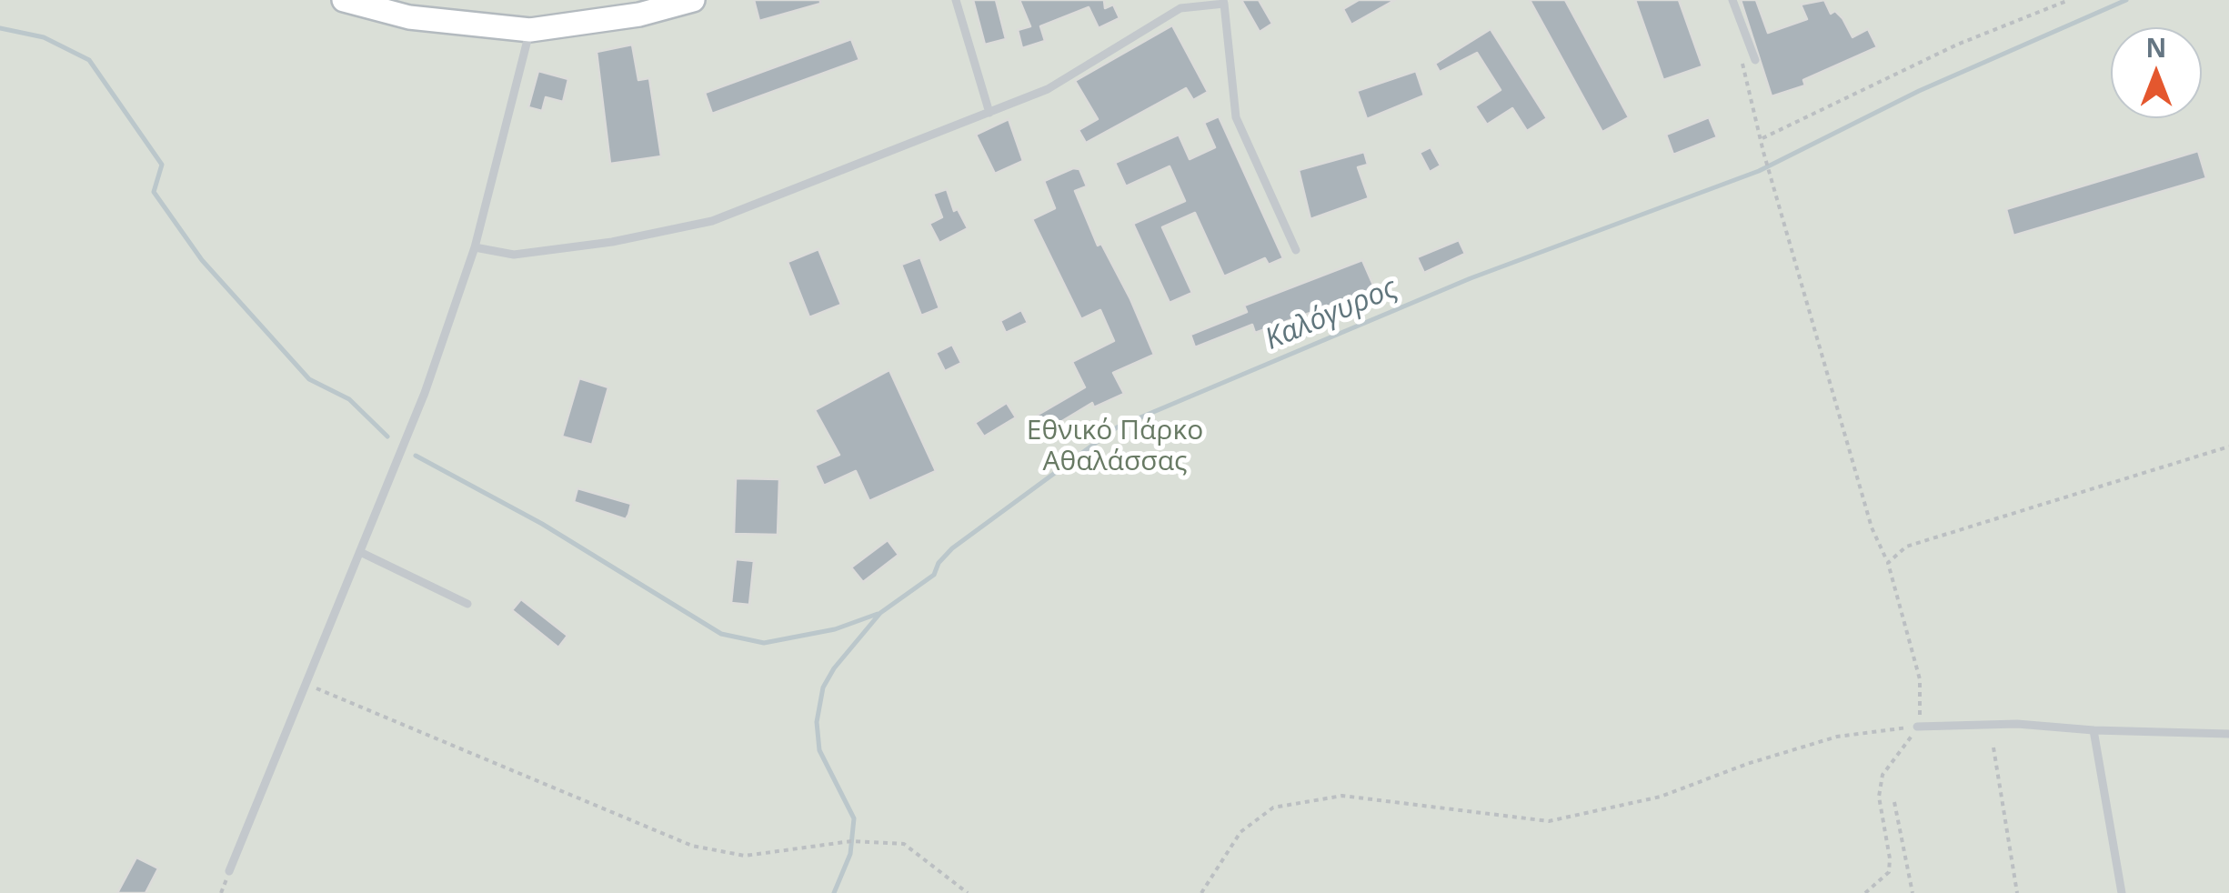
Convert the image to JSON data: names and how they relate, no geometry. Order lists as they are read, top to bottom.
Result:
{
  "water": ["Καλόγυρος"],
  "parks": ["Εθνικό Πάρκο Αθαλάσσας"],
  "north": "top"
}
